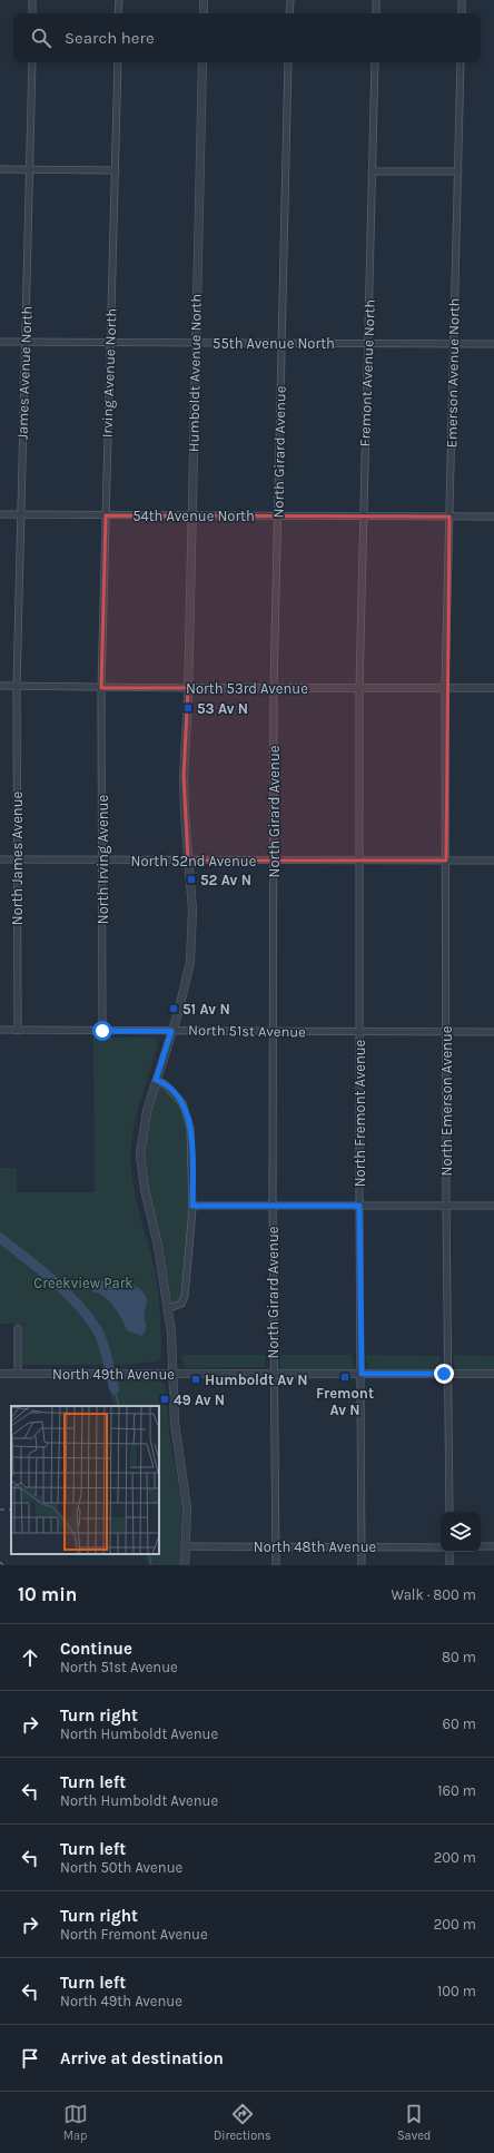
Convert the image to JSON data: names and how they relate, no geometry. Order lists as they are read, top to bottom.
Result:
{
  "streets": {
    "street": [
      "55th Avenue North",
      "James Avenue North",
      "Irving Avenue North",
      "Humboldt Avenue North",
      "Fremont Avenue North",
      "Emerson Avenue North",
      "North Girard Avenue",
      "54th Avenue North",
      "North 53rd Avenue",
      "North James Avenue",
      "North Irving Avenue",
      "North 52nd Avenue",
      "North 51st Avenue",
      "North Emerson Avenue",
      "North Fremont Avenue",
      "North 49th Avenue",
      "North 48th Avenue"
    ]
  },
  "crossings": [
    ["55th Avenue North", "James Avenue North"],
    ["55th Avenue North", "Irving Avenue North"],
    ["55th Avenue North", "Humboldt Avenue North"],
    ["55th Avenue North", "Fremont Avenue North"],
    ["55th Avenue North", "Emerson Avenue North"],
    ["55th Avenue North", "North Girard Avenue"],
    ["James Avenue North", "54th Avenue North"],
    ["James Avenue North", "North 53rd Avenue"],
    ["James Avenue North", "North James Avenue"],
    ["Irving Avenue North", "54th Avenue North"],
    ["Irving Avenue North", "North 53rd Avenue"],
    ["Irving Avenue North", "North Irving Avenue"],
    ["Humboldt Avenue North", "54th Avenue North"],
    ["Humboldt Avenue North", "North 53rd Avenue"],
    ["Humboldt Avenue North", "North 52nd Avenue"],
    ["Humboldt Avenue North", "North 51st Avenue"],
    ["Humboldt Avenue North", "North 49th Avenue"],
    ["Humboldt Avenue North", "North 48th Avenue"],
    ["Fremont Avenue North", "54th Avenue North"],
    ["Fremont Avenue North", "North 53rd Avenue"],
    ["Fremont Avenue North", "North Fremont Avenue"],
    ["Emerson Avenue North", "54th Avenue North"],
    ["Emerson Avenue North", "North 53rd Avenue"],
    ["Emerson Avenue North", "North Emerson Avenue"],
    ["North Girard Avenue", "54th Avenue North"],
    ["North Girard Avenue", "North 53rd Avenue"],
    ["North Girard Avenue", "North 52nd Avenue"],
    ["North Girard Avenue", "North 51st Avenue"],
    ["North Girard Avenue", "North 49th Avenue"],
    ["North Girard Avenue", "North 48th Avenue"],
    ["North 53rd Avenue", "North James Avenue"],
    ["North 53rd Avenue", "North Irving Avenue"],
    ["North 53rd Avenue", "North Emerson Avenue"],
    ["North 53rd Avenue", "North Fremont Avenue"],
    ["North James Avenue", "North 52nd Avenue"],
    ["North James Avenue", "North 51st Avenue"],
    ["North Irving Avenue", "North 52nd Avenue"],
    ["North Irving Avenue", "North 51st Avenue"],
    ["North 52nd Avenue", "North Emerson Avenue"],
    ["North 52nd Avenue", "North Fremont Avenue"],
    ["North 51st Avenue", "North Emerson Avenue"],
    ["North 51st Avenue", "North Fremont Avenue"],
    ["North Emerson Avenue", "North 49th Avenue"],
    ["North Fremont Avenue", "North 49th Avenue"],
    ["North Fremont Avenue", "North 48th Avenue"]
  ],
  "parks": ["Creekview Park"],
  "places": {
    "transit": [
      "53 Av N",
      "52 Av N",
      "51 Av N",
      "Fremont Av N",
      "Humboldt Av N",
      "49 Av N"
    ]
  },
  "page": {
    "search": "Search here",
    "heading": ["10 min", "Walk · 800 m"],
    "list": [
      ["Continue", "North 51st Avenue", "80 m"],
      ["Turn right", "North Humboldt Avenue", "60 m"],
      ["Turn left", "North Humboldt Avenue", "160 m"],
      ["Turn left", "North 50th Avenue", "200 m"],
      ["Turn right", "North Fremont Avenue", "200 m"],
      ["Turn left", "North 49th Avenue", "100 m"],
      "Arrive at destination"
    ],
    "nav": ["Map", "Directions", "Saved"]
  }
}
